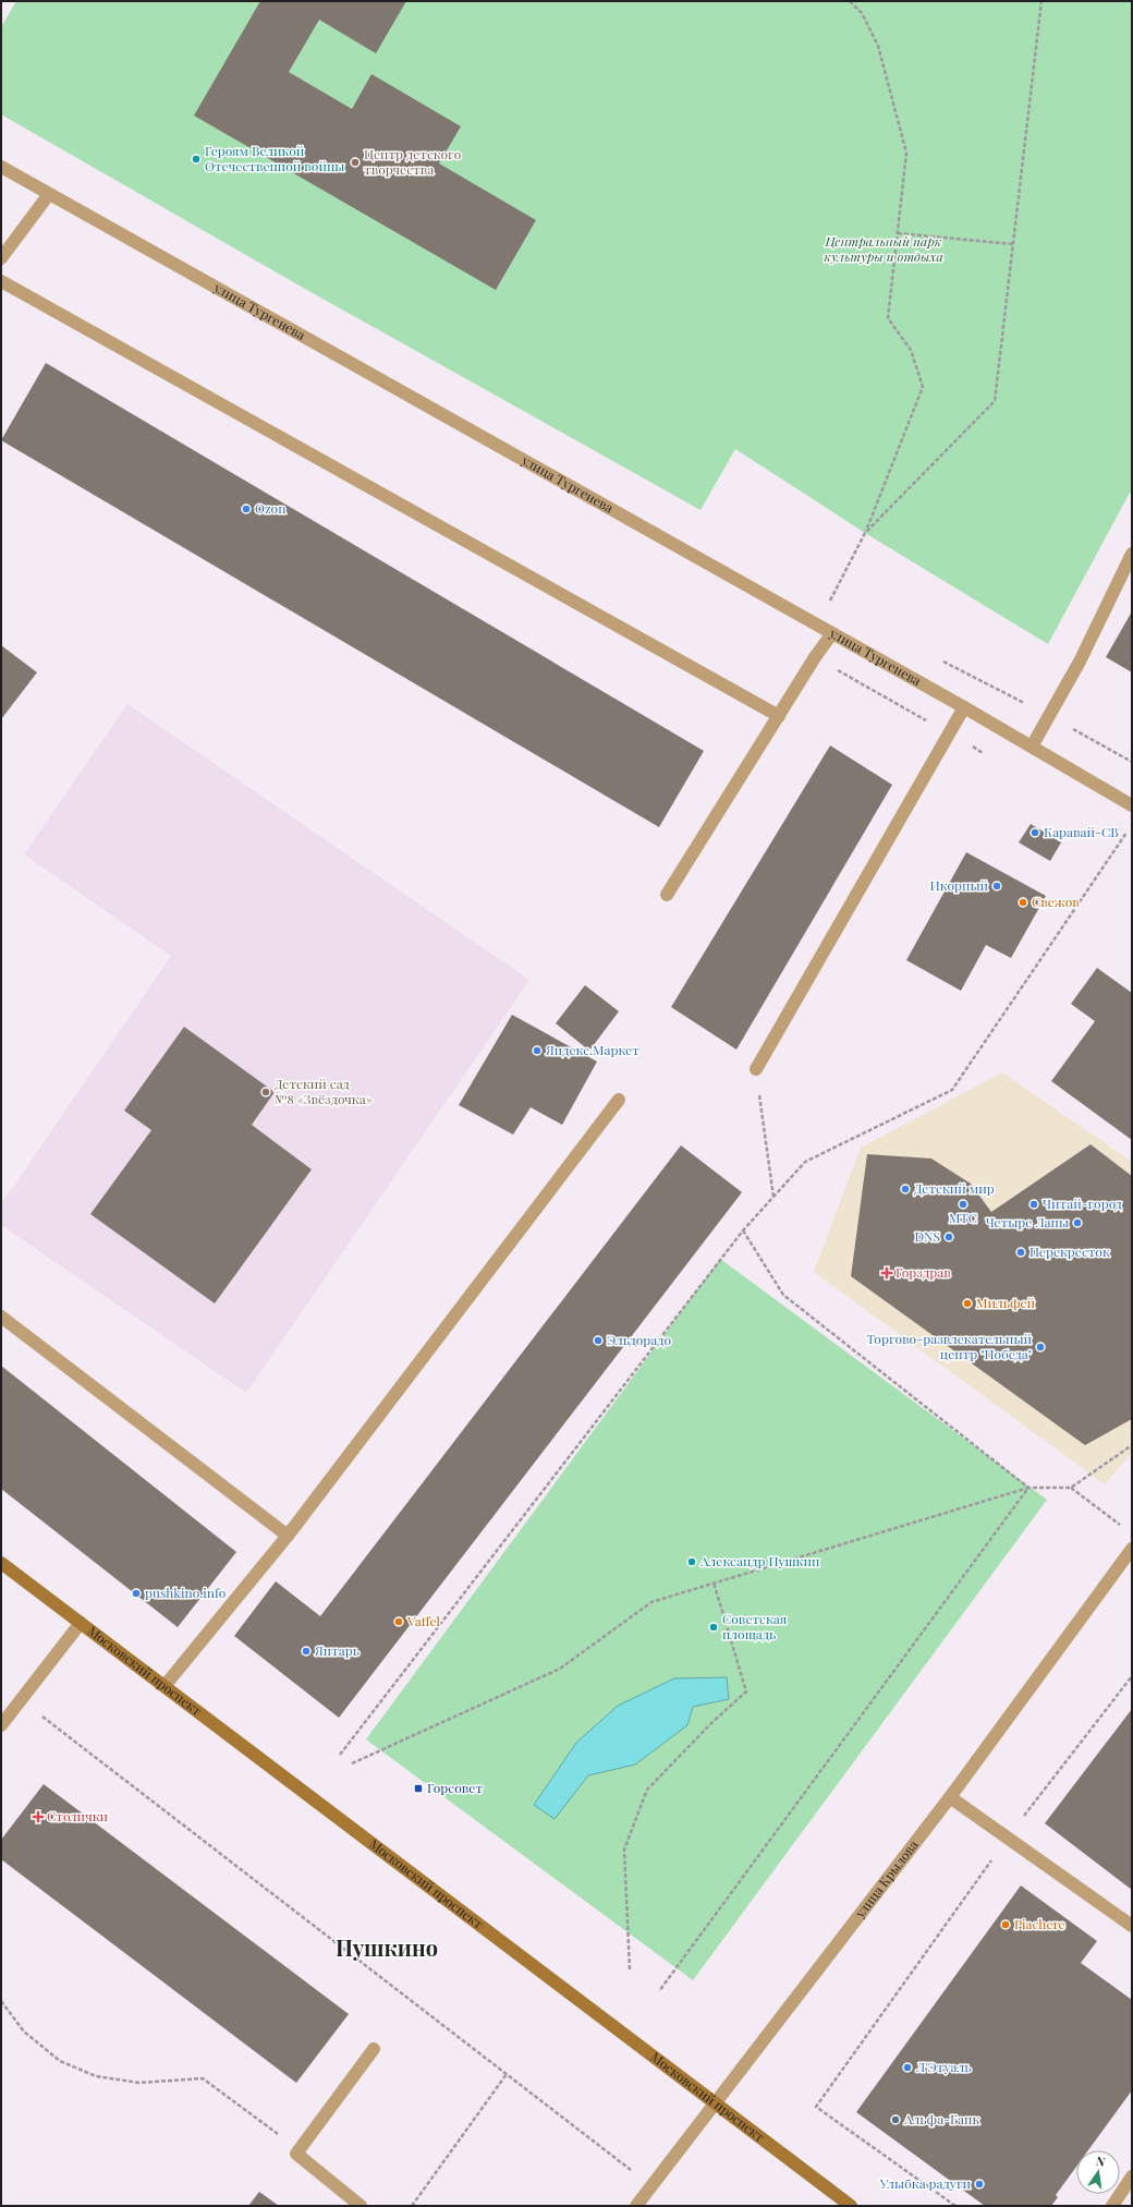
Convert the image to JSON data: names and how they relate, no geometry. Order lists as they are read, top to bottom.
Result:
{
  "streets": {
    "main road": ["Московский проспект"],
    "street": ["улица Тургенева", "улица Крылова"]
  },
  "crossings": [
    ["Московский проспект", "улица Крылова"]
  ],
  "districts": ["Пушкино"],
  "parks": ["Центральный парк культуры и отдыха"],
  "places": {
    "other": [
      "Героям Великой Отечественной войны",
      "Центр детского творчества",
      "Ozon",
      "Каравай-СВ",
      "Икорный",
      "Свежов",
      "Яндекс.Маркет",
      "Детский сад №8 «Звёздочка»",
      "Детский мир",
      "МТС",
      "Читай-город",
      "Четыре Лапы",
      "DNS",
      "Перекресток",
      "Мильфей",
      "Эльдорадо",
      "Торгово-развлекательный центр \"Победа\"",
      "Александр Пушкин",
      "pushkino.info",
      "Vaffel",
      "Советская площадь",
      "Янтарь",
      "Piachere",
      "Л'Этуаль",
      "Альфа-Банк",
      "Улыбка радуги"
    ],
    "health": ["Горздрав", "Столички"],
    "transit": ["Горсовет"]
  },
  "north": "top"
}
